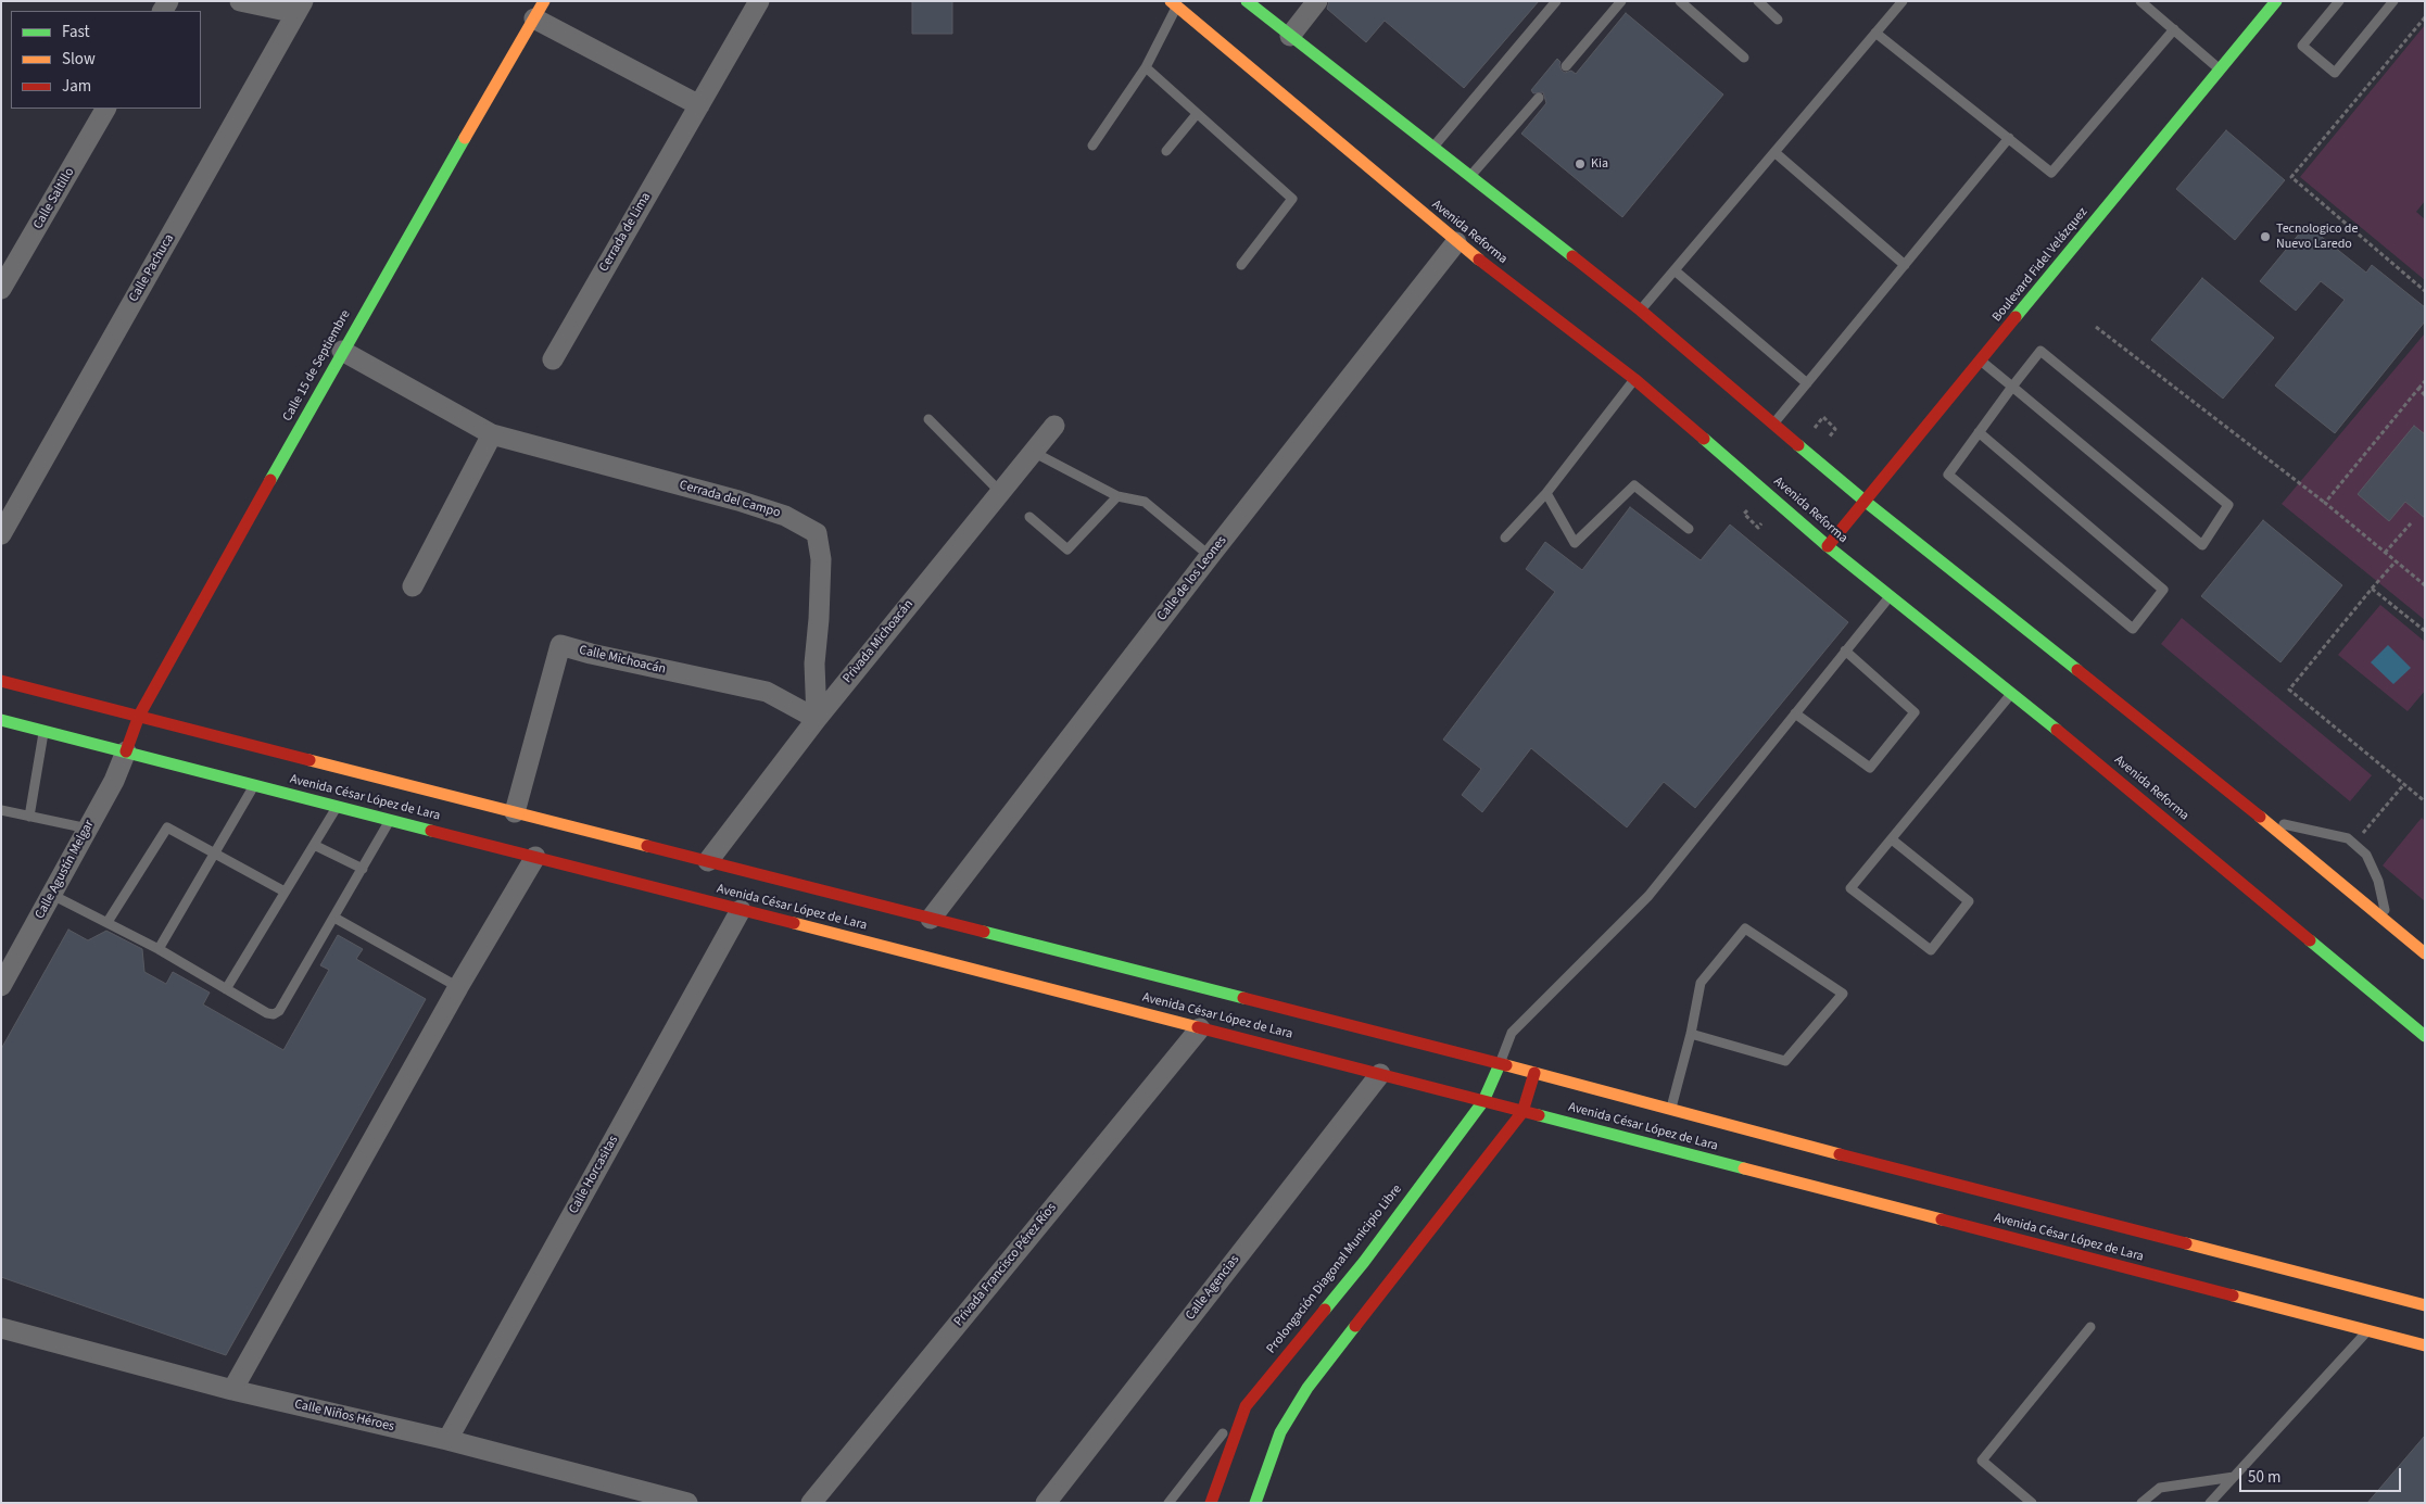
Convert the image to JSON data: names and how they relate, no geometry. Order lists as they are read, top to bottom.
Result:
{
  "streets": {
    "main road": [
      "Avenida Reforma",
      "Boulevard Fidel Velázquez",
      "Calle 15 de Septiembre",
      "Avenida César López de Lara",
      "Prolongación Diagonal Municipio Libre"
    ],
    "street": [
      "Calle Saltillo",
      "Cerrada de Lima",
      "Calle Pachuca",
      "Cerrada del Campo",
      "Calle de los Leones",
      "Privada Michoacán",
      "Calle Michoacán",
      "Calle Agustín Melgar",
      "Calle Horcasitas",
      "Privada Francisco Pérez Ríos",
      "Calle Agencias",
      "Calle Niños Héroes"
    ]
  },
  "crossings": [
    ["Avenida Reforma", "Boulevard Fidel Velázquez"],
    ["Avenida Reforma", "Calle de los Leones"],
    ["Calle 15 de Septiembre", "Cerrada del Campo"],
    ["Calle 15 de Septiembre", "Avenida César López de Lara"],
    ["Calle 15 de Septiembre", "Calle Agustín Melgar"],
    ["Cerrada del Campo", "Privada Michoacán"],
    ["Cerrada del Campo", "Calle Michoacán"],
    ["Calle de los Leones", "Avenida César López de Lara"],
    ["Privada Michoacán", "Calle Michoacán"],
    ["Privada Michoacán", "Avenida César López de Lara"],
    ["Calle Michoacán", "Avenida César López de Lara"],
    ["Avenida César López de Lara", "Calle Agustín Melgar"],
    ["Avenida César López de Lara", "Calle Horcasitas"],
    ["Avenida César López de Lara", "Privada Francisco Pérez Ríos"],
    ["Avenida César López de Lara", "Prolongación Diagonal Municipio Libre"],
    ["Avenida César López de Lara", "Calle Agencias"],
    ["Calle Horcasitas", "Calle Niños Héroes"]
  ],
  "places": ["Kia", "Tecnologico de Nuevo Laredo"],
  "legend": ["Fast", "Slow", "Jam"],
  "scale_bar": "50 m"
}
